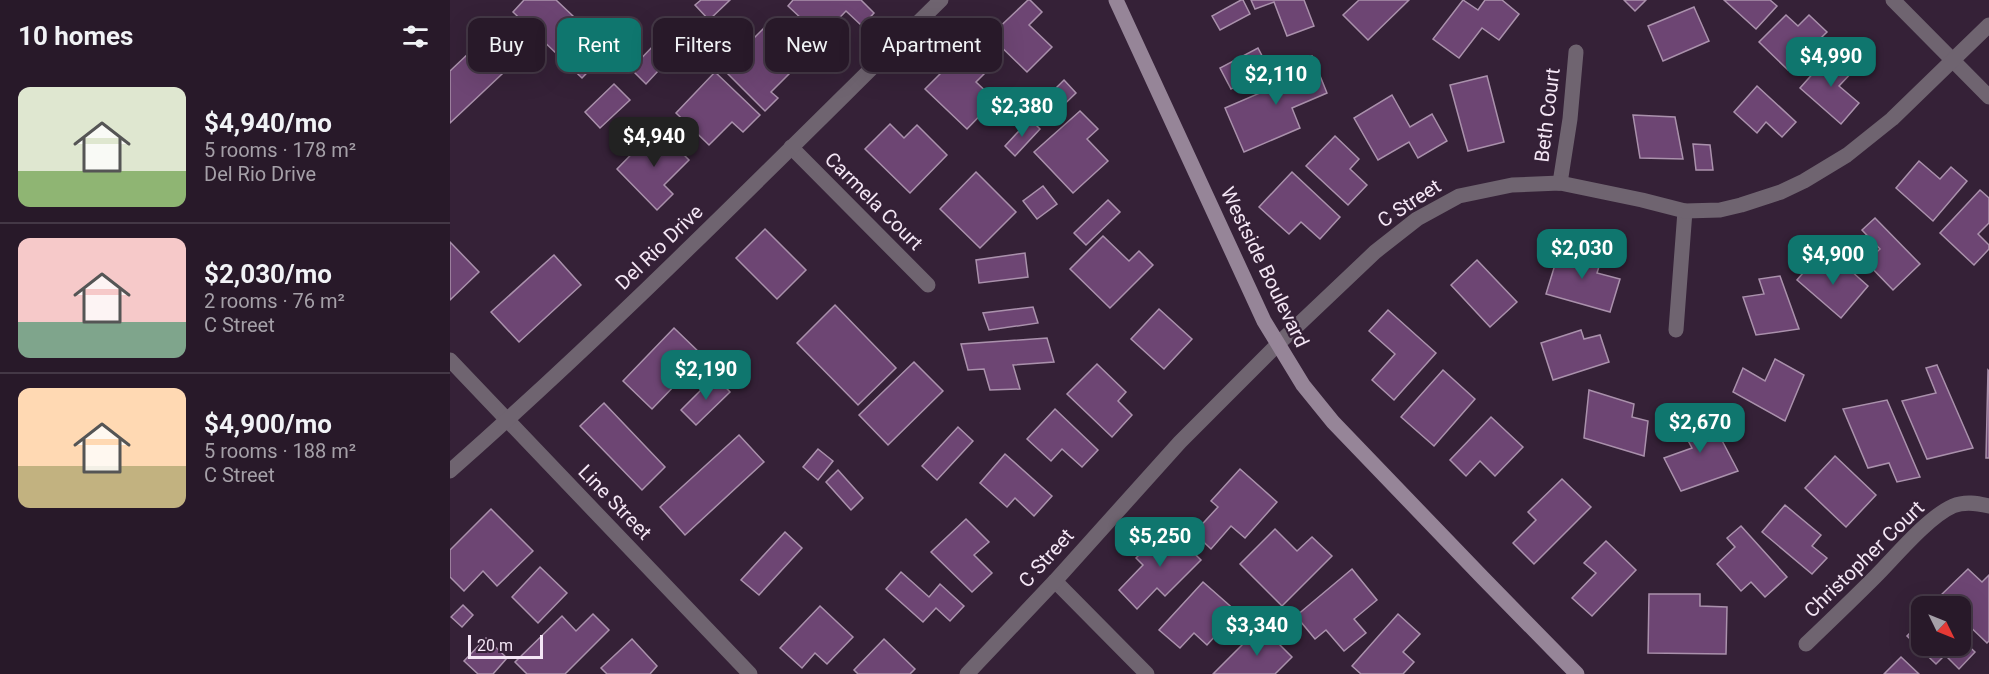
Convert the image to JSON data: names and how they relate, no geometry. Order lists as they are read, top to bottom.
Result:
{
  "streets": {
    "street": [
      "Beth Court",
      "Carmela Court",
      "C Street",
      "Del Rio Drive",
      "Westside Boulevard",
      "Line Street",
      "Christopher Court"
    ]
  },
  "crossings": [
    ["Beth Court", "C Street"],
    ["Carmela Court", "Del Rio Drive"],
    ["C Street", "Westside Boulevard"],
    ["Del Rio Drive", "Line Street"]
  ],
  "scale_bar": "20 m",
  "north": "bottom right",
  "page": {
    "heading": "10 homes",
    "chip": [
      "Buy",
      "Rent",
      "Filters",
      "New",
      "Apartment"
    ],
    "price": [
      "$4,990",
      "$2,110",
      "$2,380",
      "$4,940",
      "$2,030",
      "$4,900",
      "$2,190",
      "$2,670",
      "$5,250",
      "$3,340"
    ],
    "list": [
      {
        "name": "$4,940/mo",
        "note": "5 rooms · 178 m² · Del Rio Drive"
      },
      {
        "name": "$2,030/mo",
        "note": "2 rooms · 76 m² · C Street"
      },
      {
        "name": "$4,900/mo",
        "note": "5 rooms · 188 m² · C Street"
      }
    ],
    "scale": "20 m"
  }
}
